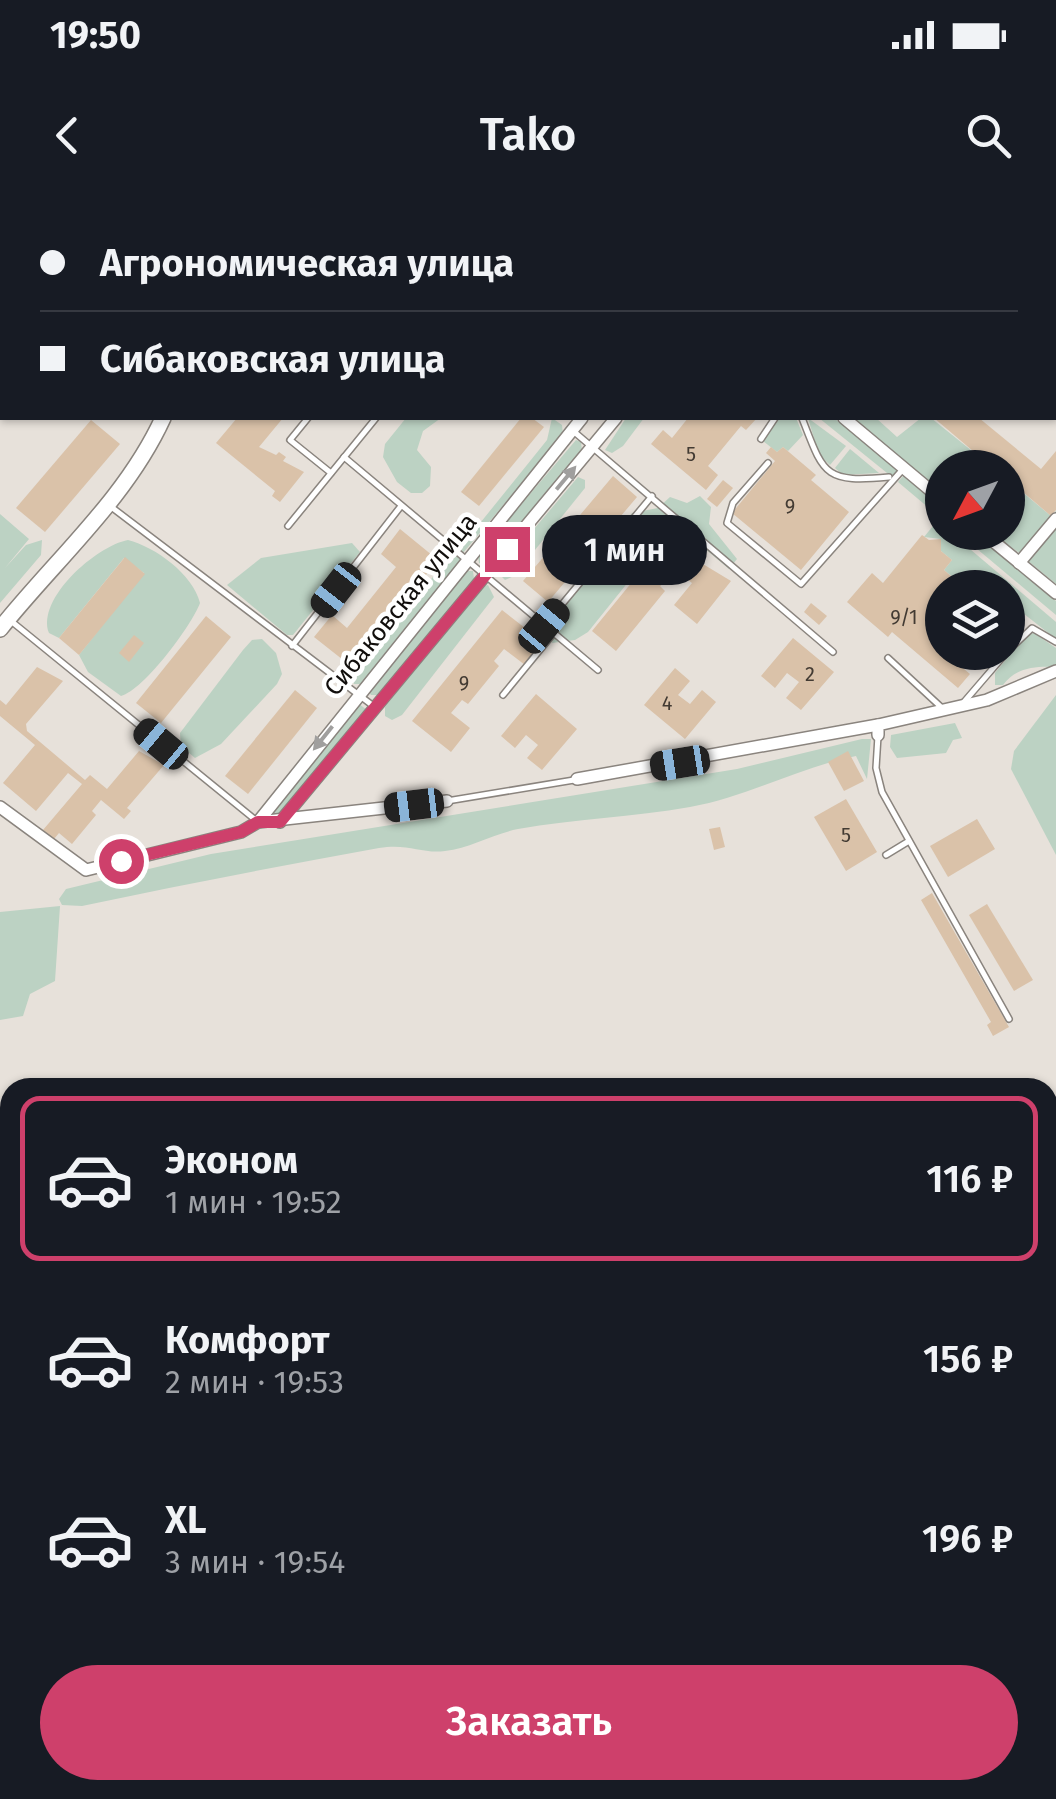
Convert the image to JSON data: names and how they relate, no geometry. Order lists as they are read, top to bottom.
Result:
{
  "streets": {
    "street": ["Сибаковская улица"]
  },
  "house_numbers": [
    "5",
    "9",
    "9/1",
    "2",
    "9",
    "4",
    "5"
  ],
  "north": "bottom left",
  "page": {
    "status": "19:50",
    "header": "Tako",
    "banner": ["Агрономическая улица", "Сибаковская улица"],
    "bubble": "1 мин",
    "list": [
      {
        "name": "Эконом",
        "note": "1 мин · 19:52",
        "value": "116 ₽"
      },
      {
        "name": "Комфорт",
        "note": "2 мин · 19:53",
        "value": "156 ₽"
      },
      {
        "name": "XL",
        "note": "3 мин · 19:54",
        "value": "196 ₽"
      }
    ],
    "buttons": "Заказать"
  }
}
